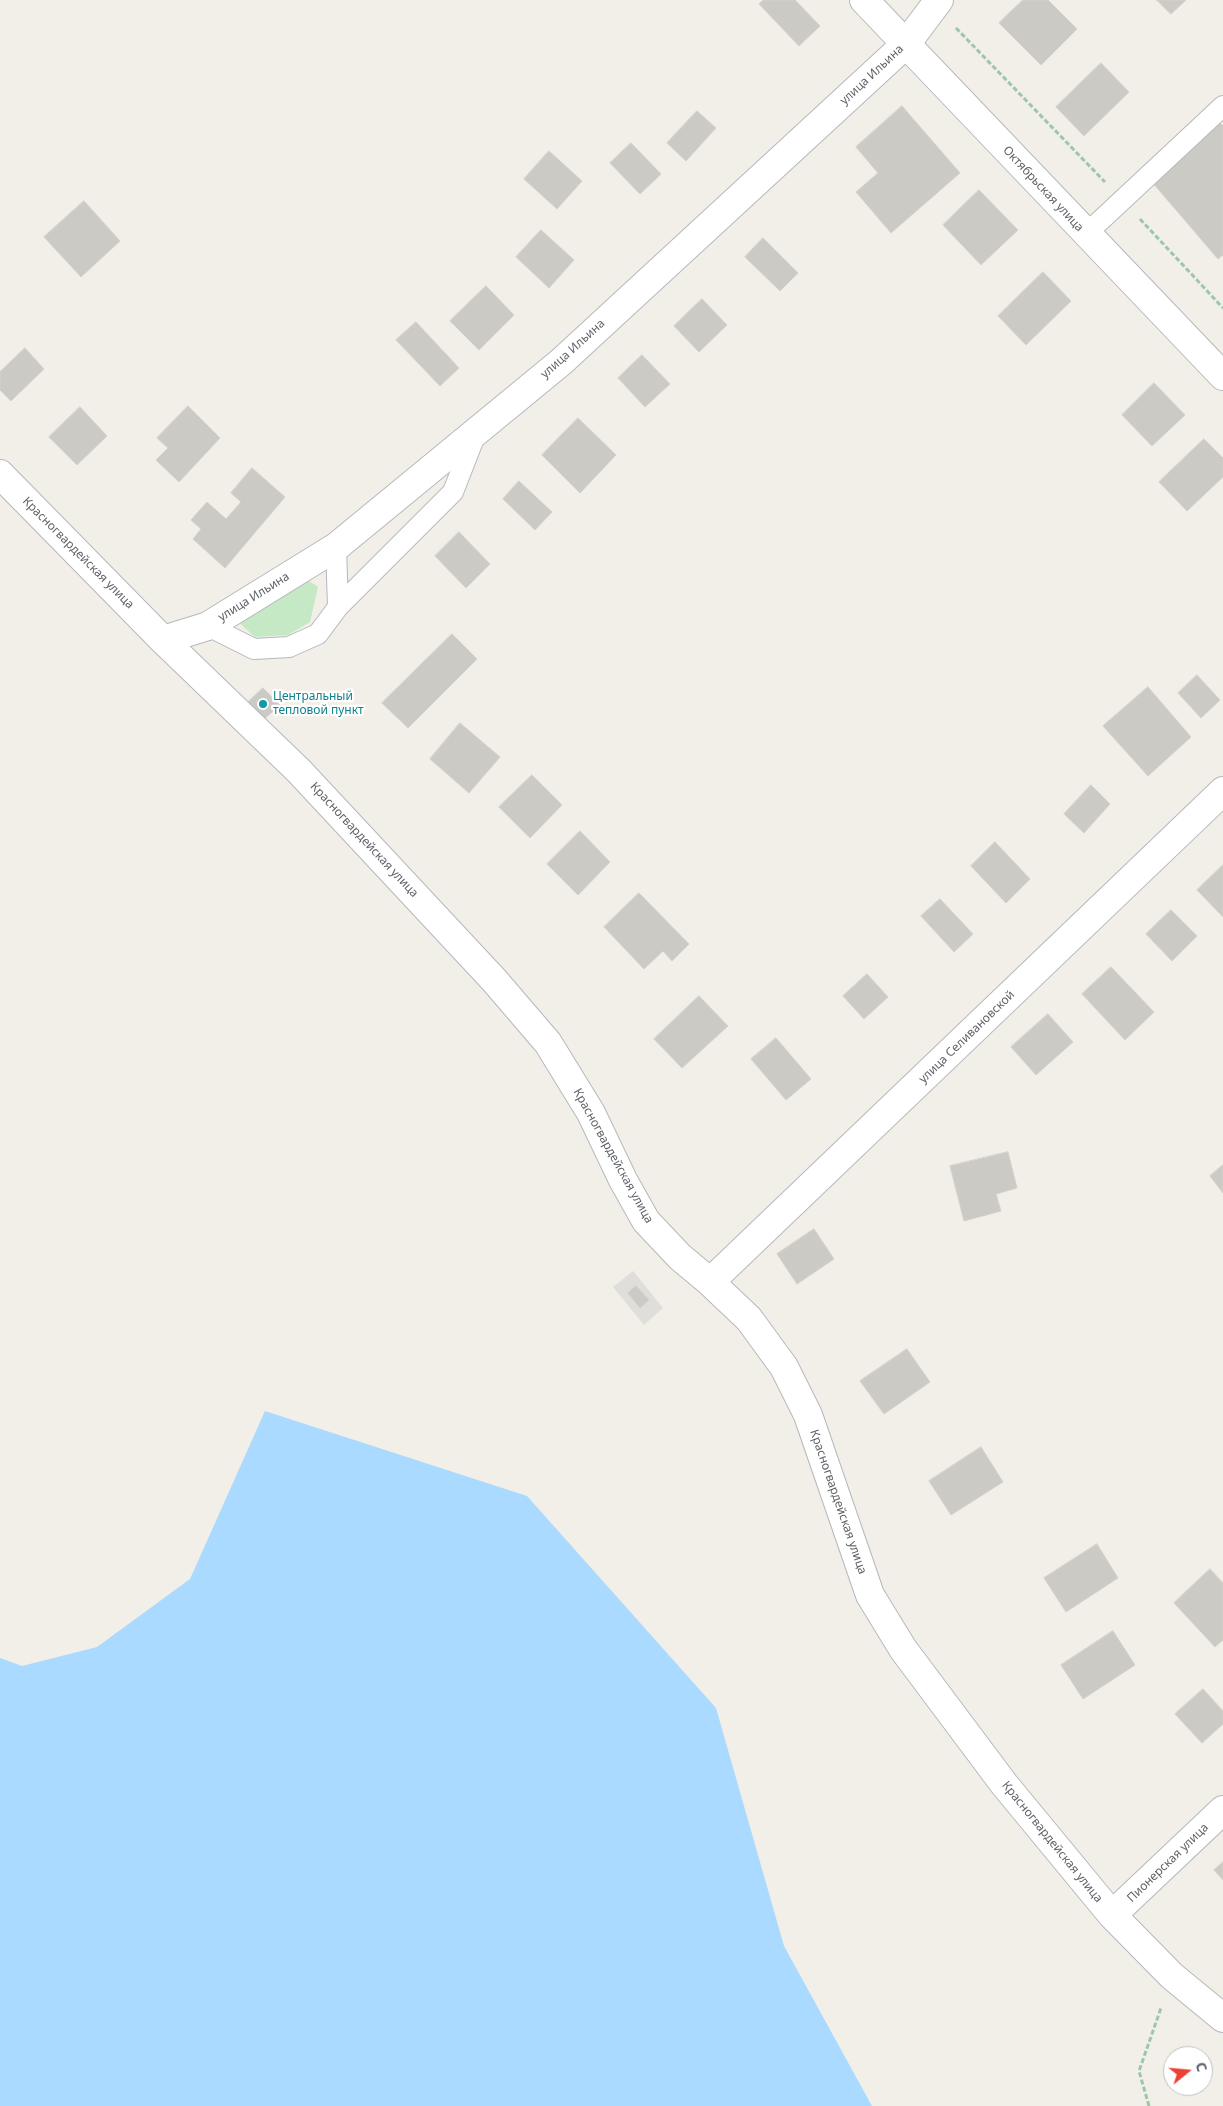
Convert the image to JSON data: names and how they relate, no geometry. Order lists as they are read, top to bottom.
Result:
{
  "streets": {
    "street": [
      "улица Ильина",
      "Октябрьская улица",
      "Красногвардейская улица",
      "улица Селивановской",
      "Пионерская улица"
    ]
  },
  "crossings": [
    ["улица Ильина", "Октябрьская улица"],
    ["улица Ильина", "Красногвардейская улица"],
    ["Красногвардейская улица", "улица Селивановской"],
    ["Красногвардейская улица", "Пионерская улица"]
  ],
  "places": ["Центральный тепловой пункт"],
  "north": "right"
}
